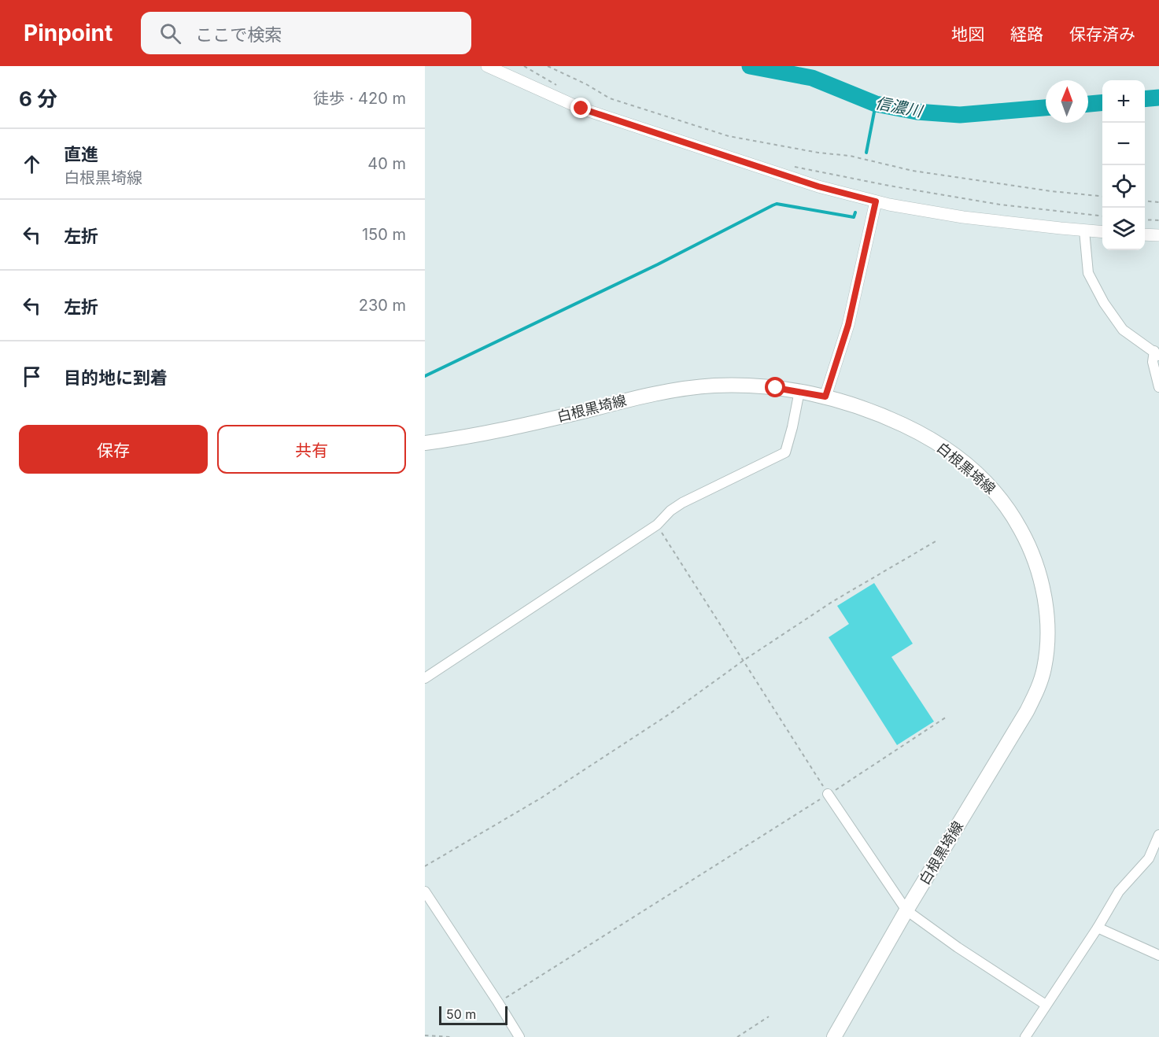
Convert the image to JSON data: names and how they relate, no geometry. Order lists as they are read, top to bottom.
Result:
{
  "streets": {
    "main road": ["白根黒埼線"]
  },
  "water": ["信濃川"],
  "scale_bar": "50 m",
  "north": "top",
  "page": {
    "header": "Pinpoint",
    "search": "ここで検索",
    "nav": ["地図", "経路", "保存済み"],
    "heading": ["6 分", "徒歩 · 420 m"],
    "map_buttons": ["+", "−"],
    "list": [
      ["直進", "白根黒埼線", "40 m"],
      ["左折", "150 m"],
      ["左折", "230 m"],
      "目的地に到着"
    ],
    "buttons": ["保存", "共有"],
    "scale": "50 m"
  }
}
